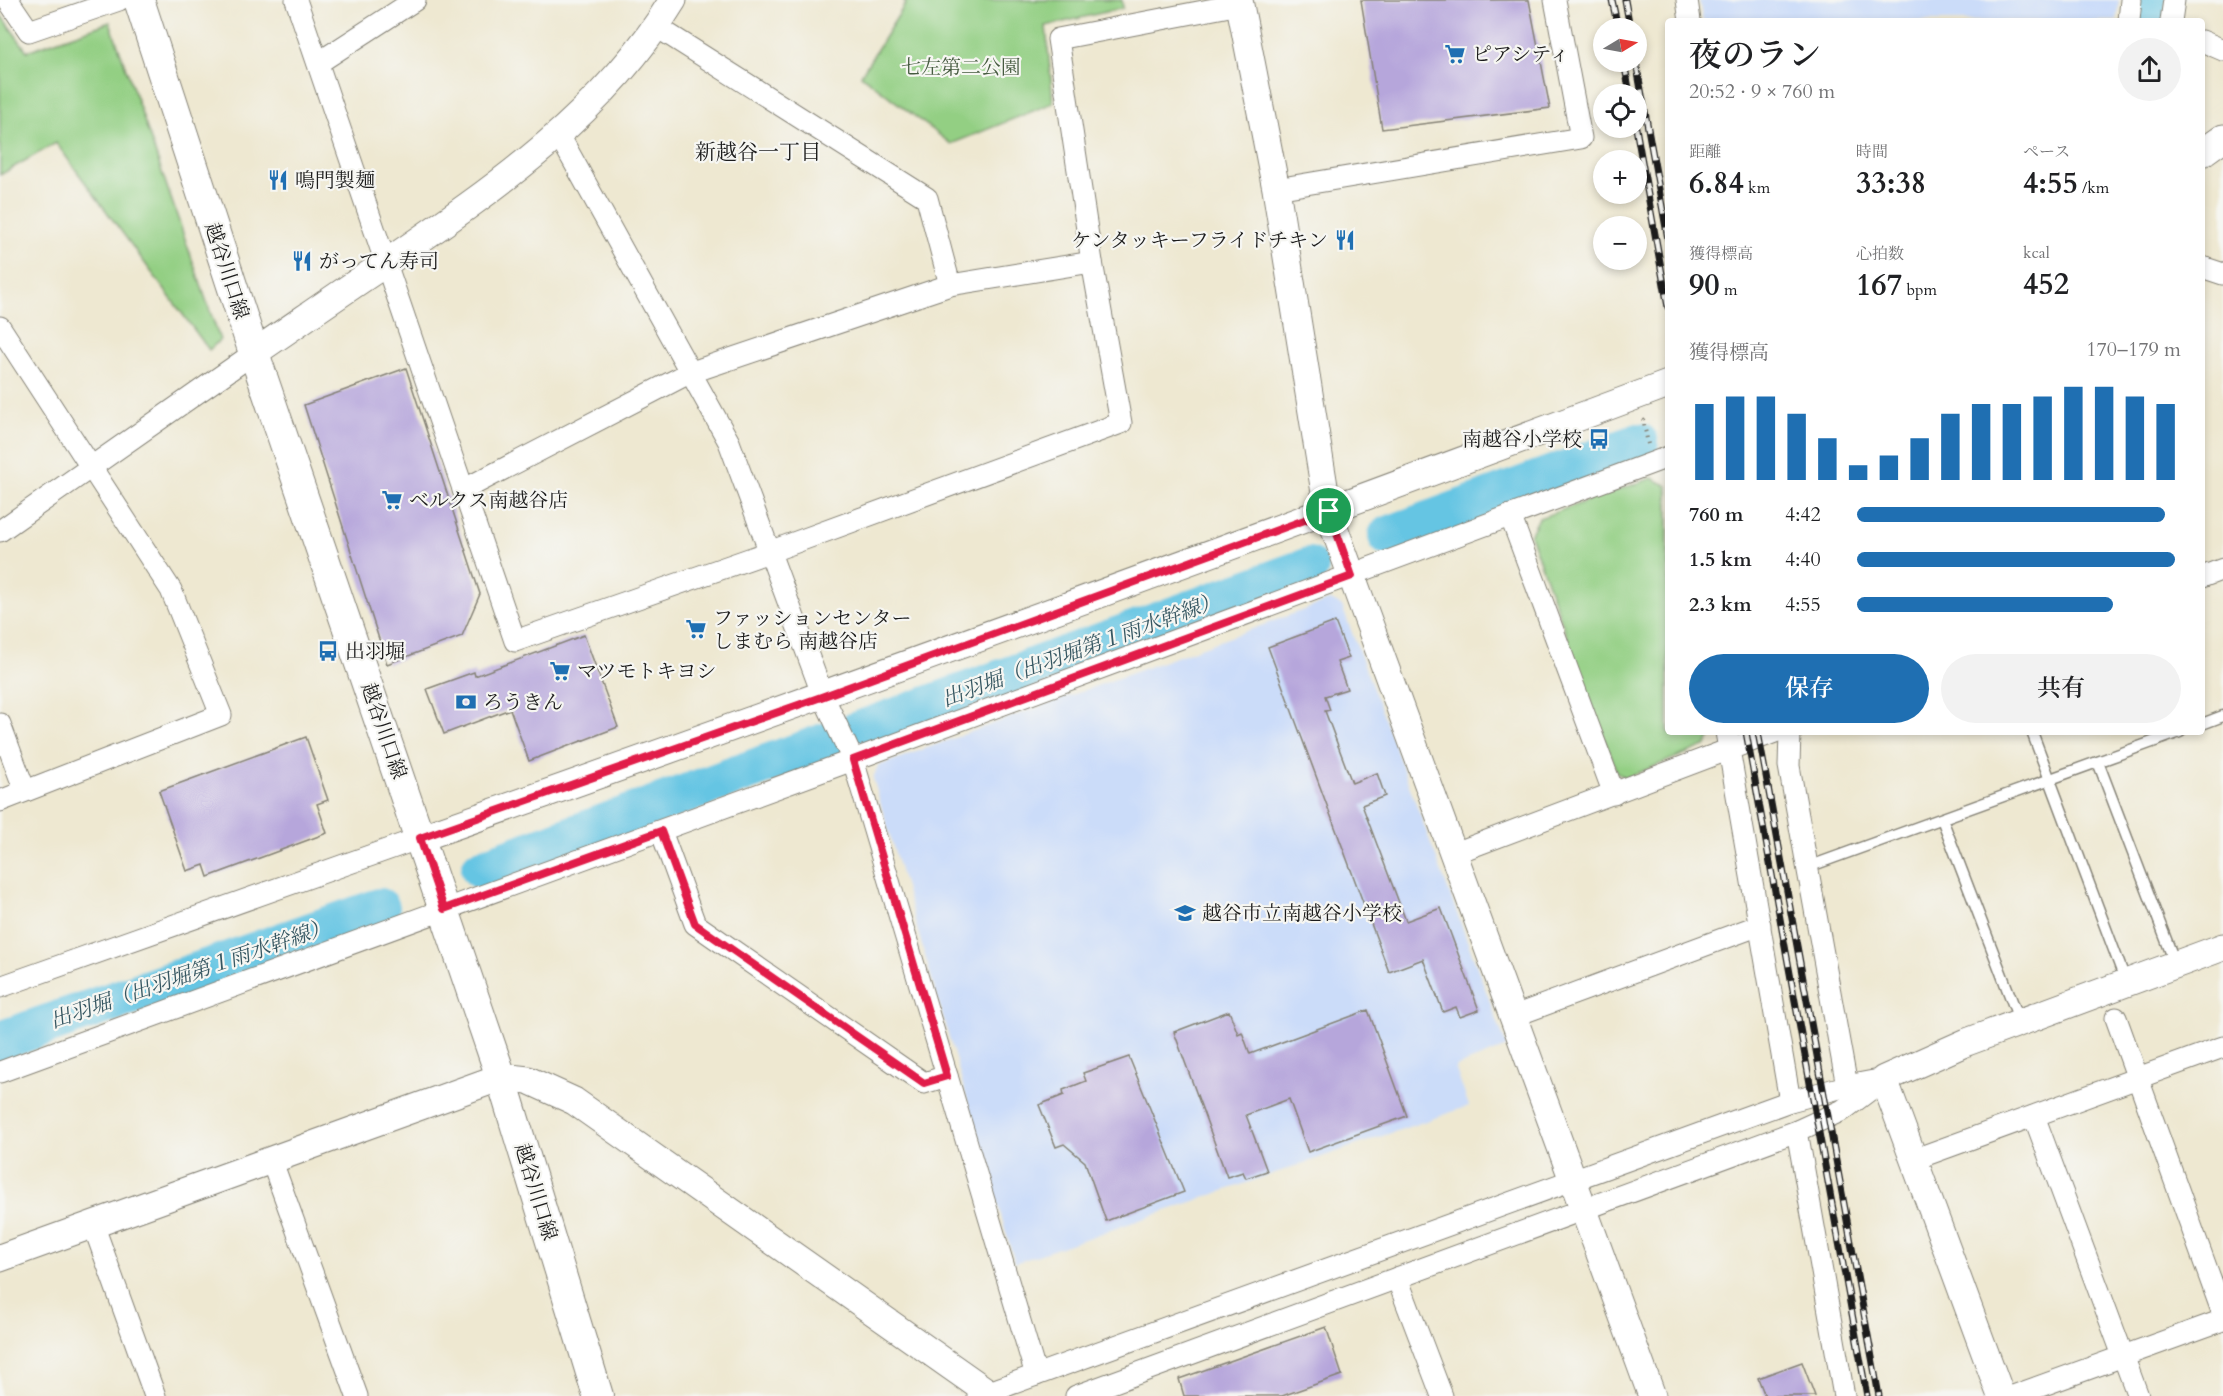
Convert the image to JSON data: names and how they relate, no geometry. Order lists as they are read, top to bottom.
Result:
{
  "streets": {
    "main road": ["越谷川口線"]
  },
  "districts": ["新越谷一丁目"],
  "water": ["出羽堀（出羽堀第１雨水幹線）"],
  "parks": ["七左第二公園"],
  "places": {
    "supermarket": [
      "ピアシティ",
      "ベルクス南越谷店",
      "ファッションセンター しまむら 南越谷店",
      "マツモトキヨシ"
    ],
    "restaurant": ["鳴門製麺", "ケンタッキーフライドチキン", "がってん寿司"],
    "bus stop": ["南越谷小学校", "出羽堀"],
    "bank": ["ろうきん"],
    "school or university": ["越谷市立南越谷小学校"]
  },
  "north": "right",
  "page": {
    "map_buttons": ["+", "−"],
    "heading": ["夜のラン", "20:52 · 9 × 760 m"],
    "stats": [
      ["距離", "6.84 km"],
      ["時間", "33:38"],
      ["ペース", "4:55 /km"],
      ["獲得標高", "90 m"],
      ["心拍数", "167 bpm"],
      ["kcal", "452"]
    ],
    "chart": ["獲得標高", "170–179 m"],
    "list": [
      {
        "name": "760 m",
        "note": "4:42"
      },
      {
        "name": "1.5 km",
        "note": "4:40"
      },
      {
        "name": "2.3 km",
        "note": "4:55"
      }
    ],
    "buttons": ["保存", "共有"]
  }
}
